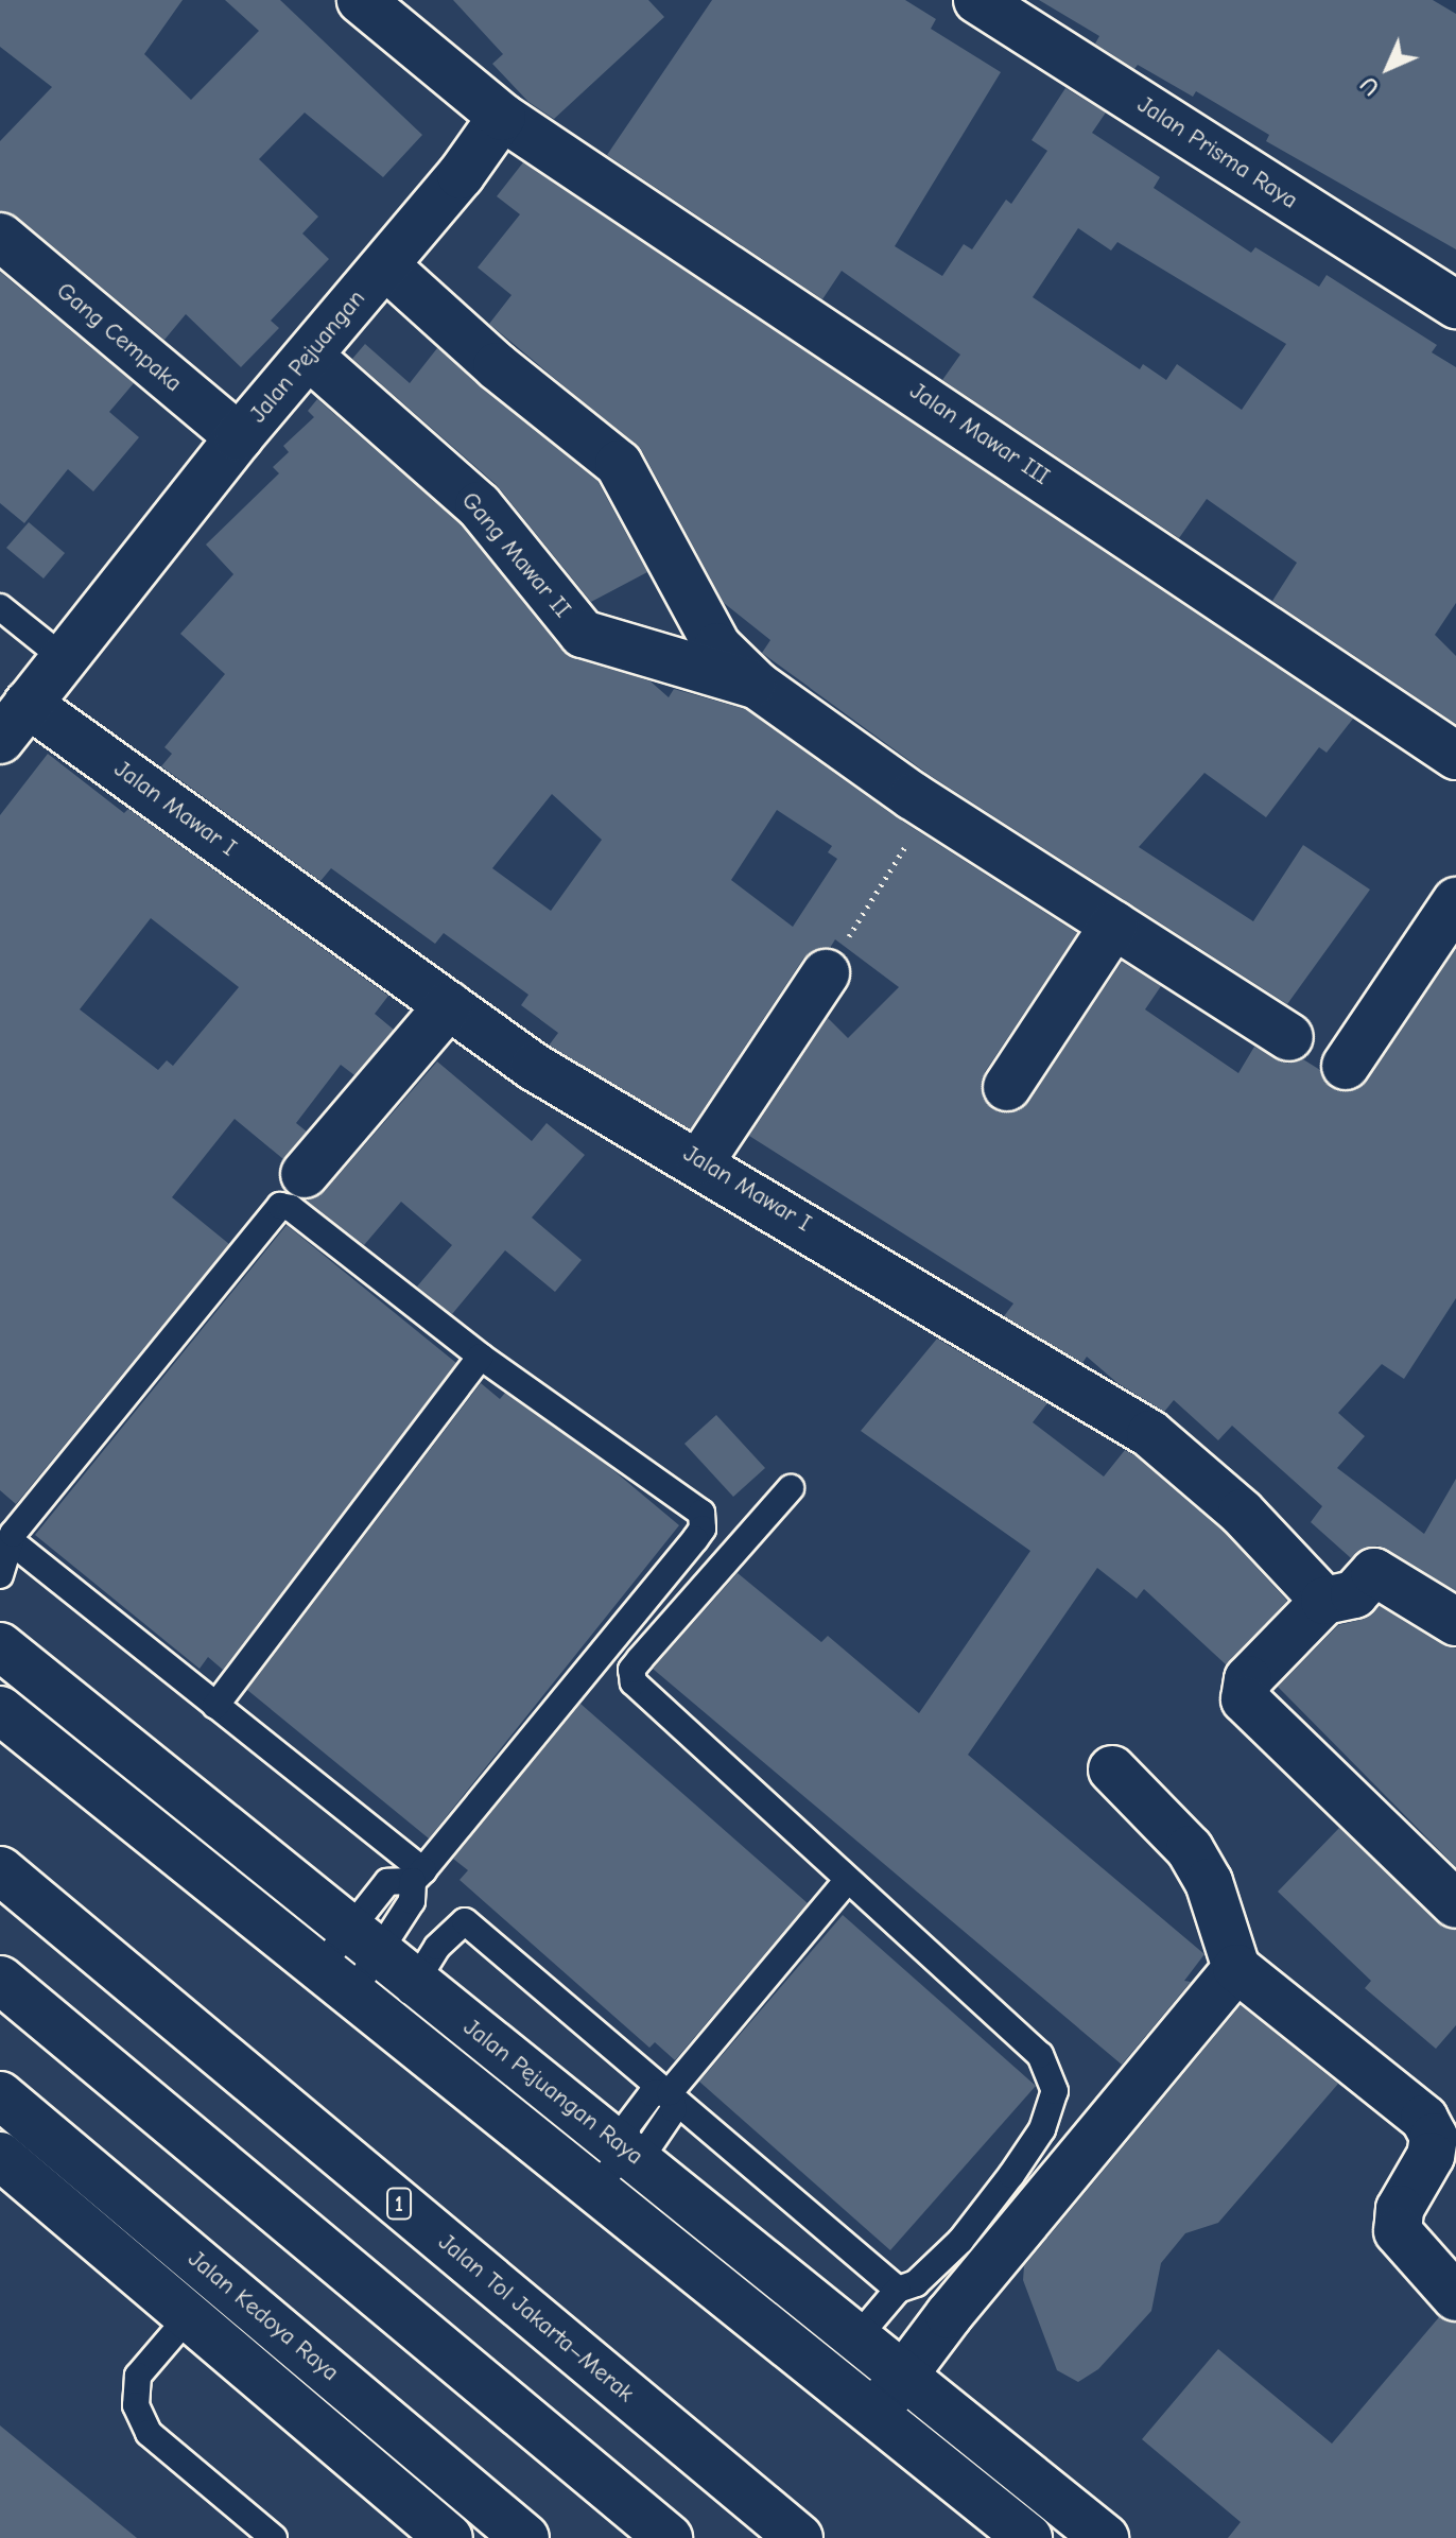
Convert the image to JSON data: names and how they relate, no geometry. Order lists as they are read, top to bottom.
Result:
{
  "streets": {
    "main road": [
      "Jalan Prisma Raya",
      "Gang Cempaka",
      "Jalan Pejuangan",
      "Jalan Mawar III",
      "Gang Mawar II",
      "Jalan Mawar I",
      "Jalan Pejuangan Raya",
      "1",
      "Jalan Kedoya Raya",
      "Jalan Tol Jakarta–Merak"
    ]
  },
  "crossings": [
    ["Gang Cempaka", "Jalan Pejuangan"],
    ["Jalan Pejuangan", "Jalan Mawar III"],
    ["Jalan Pejuangan", "Gang Mawar II"],
    ["Jalan Pejuangan", "Jalan Mawar I"]
  ],
  "north": "bottom left"
}
